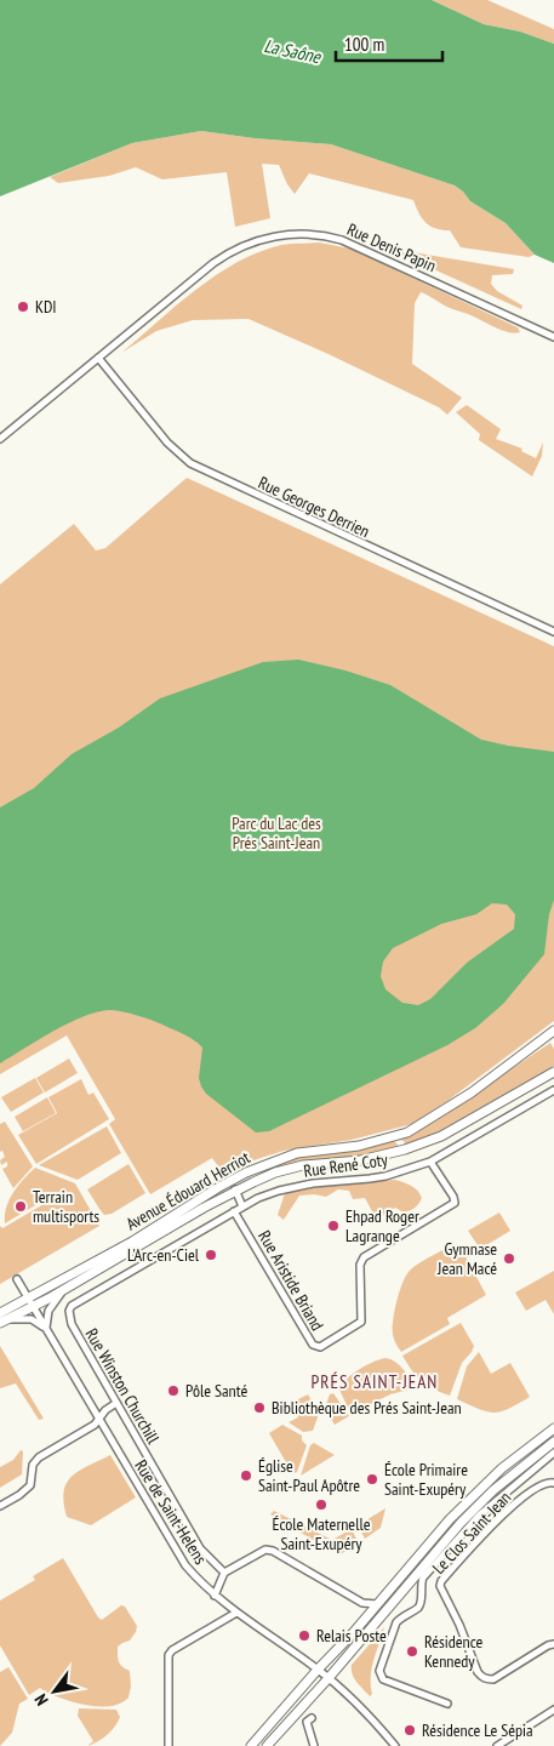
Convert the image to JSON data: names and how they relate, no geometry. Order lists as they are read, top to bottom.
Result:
{
  "streets": {
    "main road": ["Avenue Édouard Herriot"],
    "street": [
      "Rue Denis Papin",
      "Rue Georges Derrien",
      "Rue René Coty",
      "Rue Aristide Briand",
      "Rue Winston Churchill",
      "Rue de Saint-Helens",
      "Le Clos Saint-Jean"
    ]
  },
  "crossings": [
    ["Rue Denis Papin", "Rue Georges Derrien"],
    ["Rue René Coty", "Rue Aristide Briand"],
    ["Rue René Coty", "Rue Winston Churchill"],
    ["Avenue Édouard Herriot", "Rue de Saint-Helens"],
    ["Rue Aristide Briand", "Rue Winston Churchill"]
  ],
  "districts": ["PRÉS SAINT-JEAN"],
  "water": ["La Saône"],
  "parks": ["Parc du Lac des Prés Saint-Jean"],
  "places": [
    "KDI",
    "Terrain multisports",
    "Ehpad Roger Lagrange",
    "L'Arc-en-Ciel",
    "Gymnase Jean Macé",
    "Pôle Santé",
    "Bibliothèque des Prés Saint-Jean",
    "Église Saint-Paul Apôtre",
    "École Primaire Saint-Exupéry",
    "École Maternelle Saint-Exupéry",
    "Relais Poste",
    "Résidence Kennedy",
    "Résidence Le Sépia"
  ],
  "scale_bar": "100 m",
  "north": "bottom left"
}
